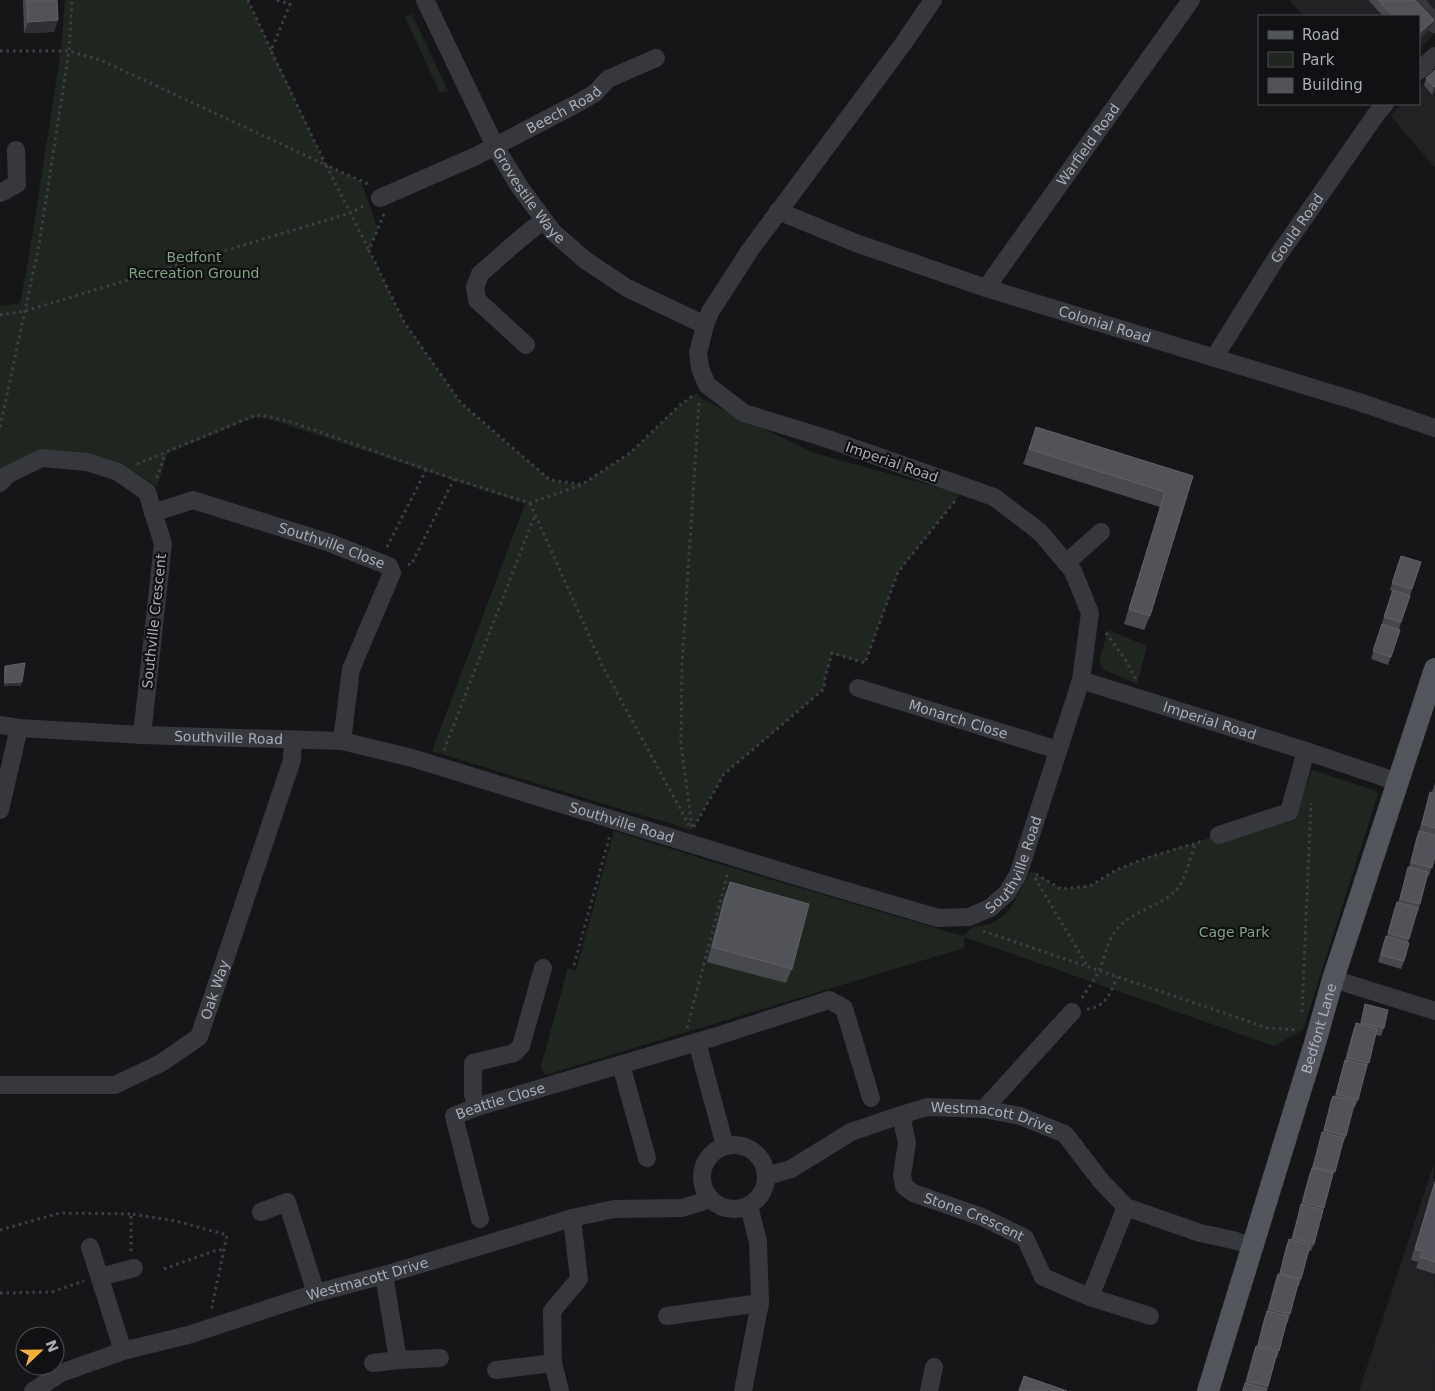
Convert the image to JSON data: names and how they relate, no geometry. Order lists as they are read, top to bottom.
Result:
{
  "streets": {
    "main road": ["Bedfont Lane"],
    "street": [
      "Beech Road",
      "Warfield Road",
      "Grovestile Waye",
      "Gould Road",
      "Colonial Road",
      "Imperial Road",
      "Southville Close",
      "Southville Crescent",
      "Monarch Close",
      "Southville Road",
      "Oak Way",
      "Beattie Close",
      "Westmacott Drive",
      "Stone Crescent"
    ]
  },
  "crossings": [
    ["Beech Road", "Grovestile Waye"],
    ["Warfield Road", "Colonial Road"],
    ["Grovestile Waye", "Imperial Road"],
    ["Gould Road", "Colonial Road"],
    ["Colonial Road", "Imperial Road"],
    ["Imperial Road", "Southville Road"],
    ["Imperial Road", "Bedfont Lane"],
    ["Southville Close", "Southville Crescent"],
    ["Southville Close", "Southville Road"],
    ["Southville Crescent", "Southville Road"],
    ["Monarch Close", "Southville Road"],
    ["Southville Road", "Oak Way"],
    ["Bedfont Lane", "Westmacott Drive"],
    ["Westmacott Drive", "Stone Crescent"]
  ],
  "parks": ["Bedfont Recreation Ground", "Cage Park"],
  "legend": ["Road", "Park", "Building"],
  "north": "right"
}
